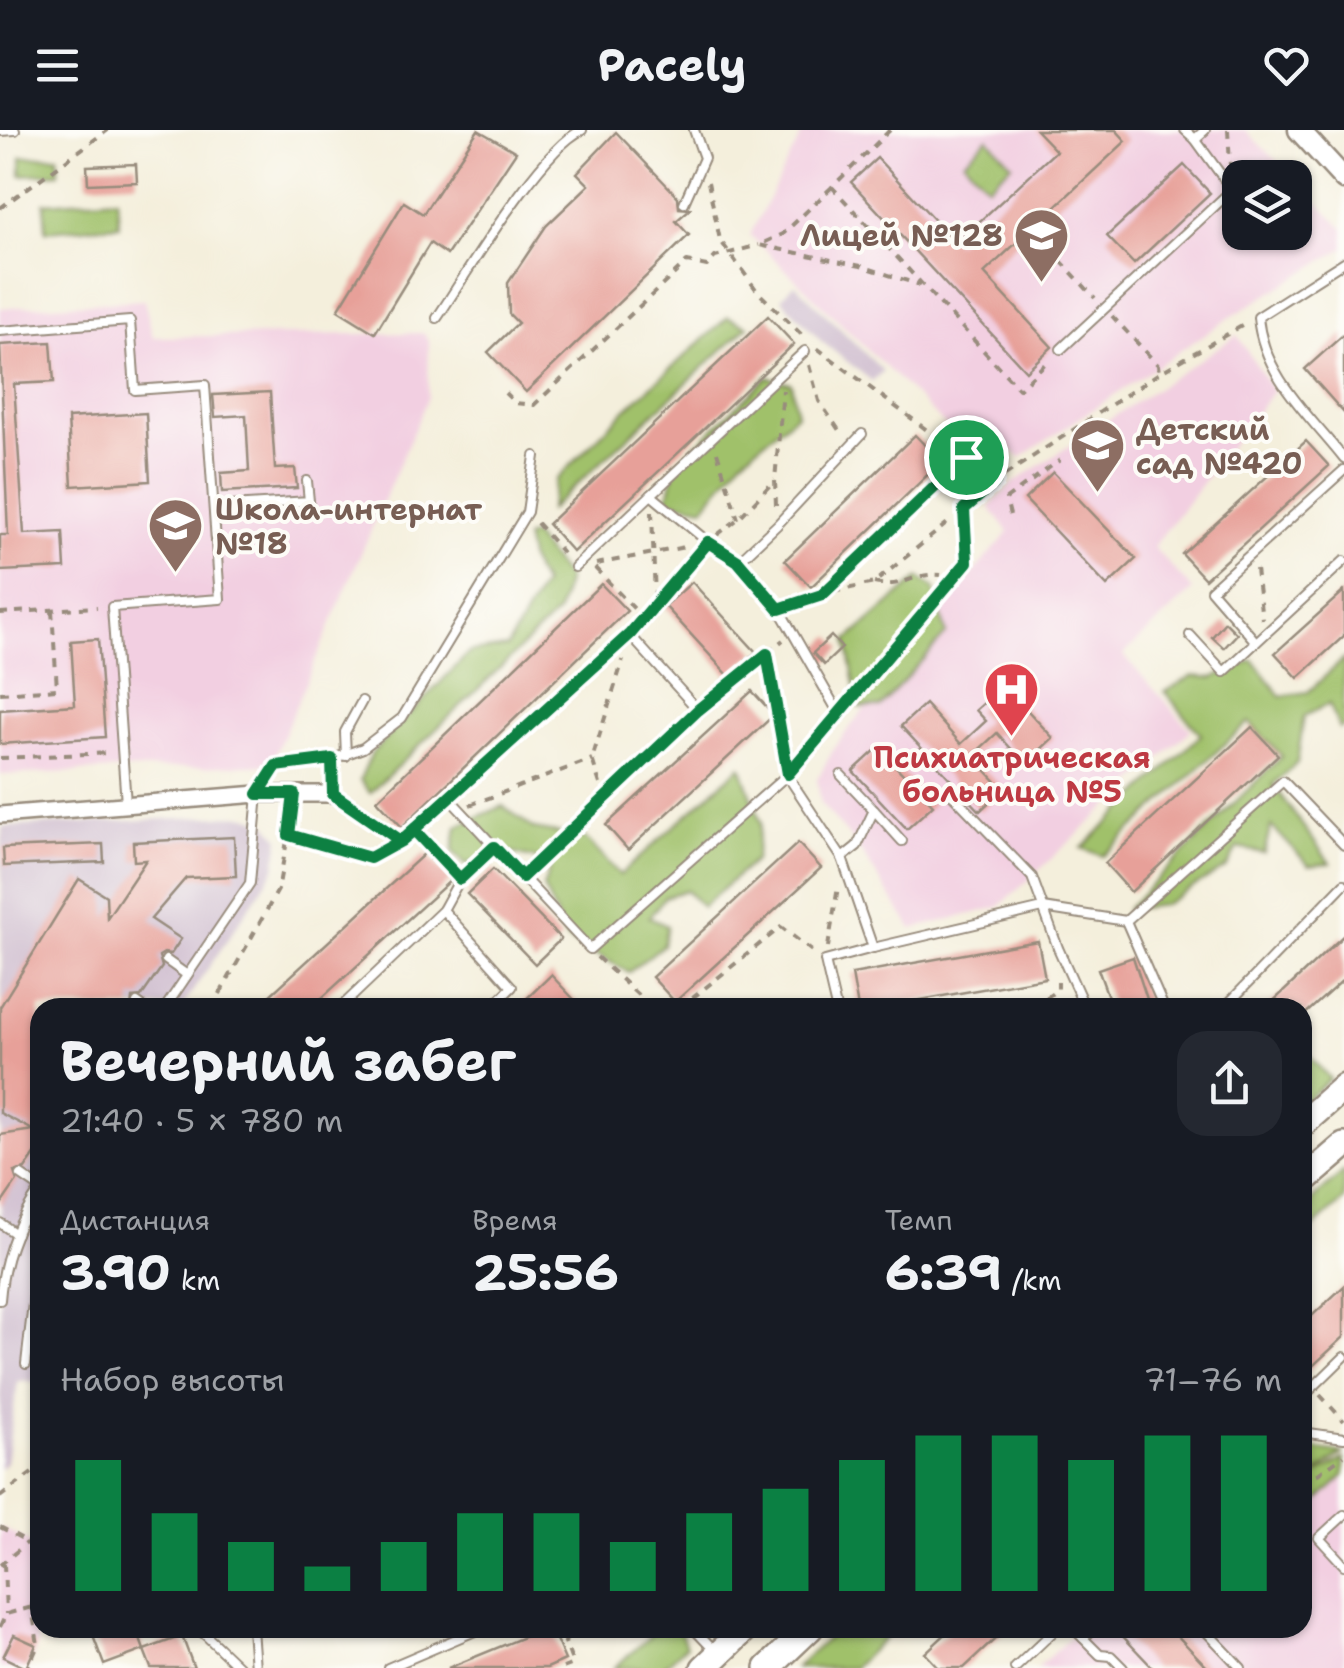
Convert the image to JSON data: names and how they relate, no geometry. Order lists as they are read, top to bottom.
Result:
{
  "places": {
    "school or university": ["Лицей №128", "Детский сад №420", "Школа-интернат №18"],
    "hospital": ["Психиатрическая больница №5"]
  },
  "page": {
    "header": "Pacely",
    "heading": ["Вечерний забег", "21:40 · 5 × 780 m"],
    "stats": [
      ["Дистанция", "3.90 km"],
      ["Время", "25:56"],
      ["Темп", "6:39 /km"]
    ],
    "chart": ["Набор высоты", "71–76 m"]
  }
}
